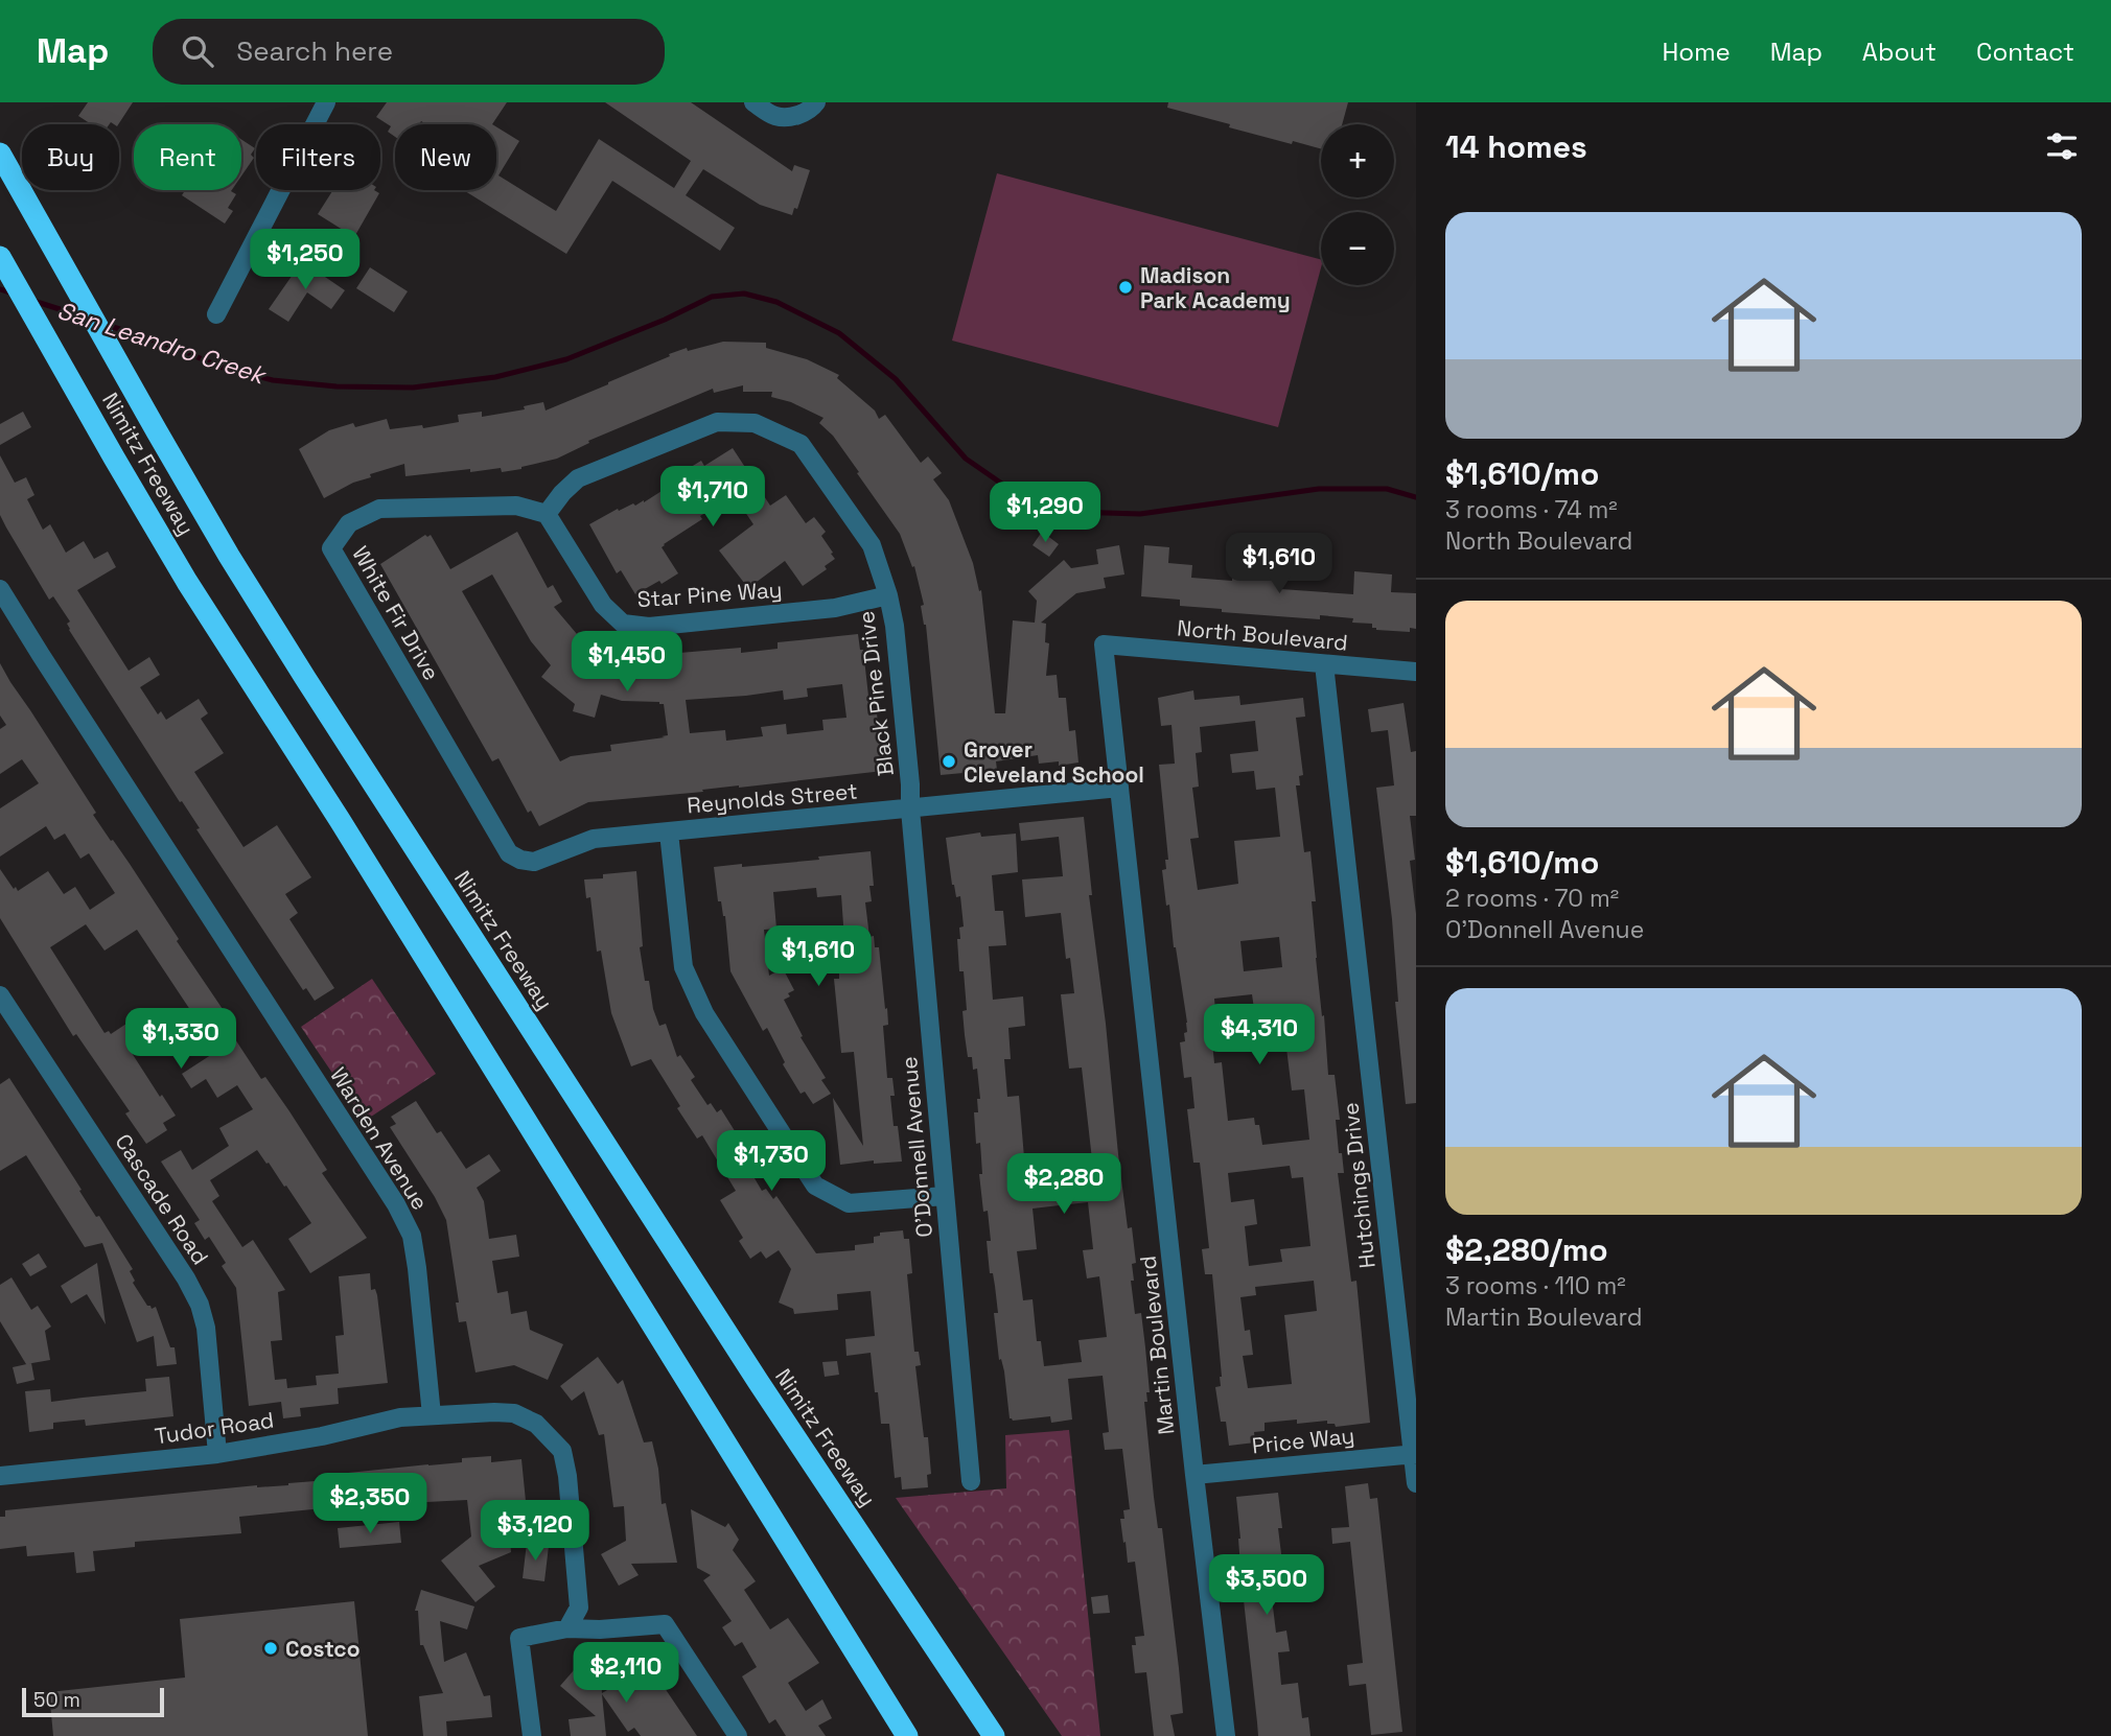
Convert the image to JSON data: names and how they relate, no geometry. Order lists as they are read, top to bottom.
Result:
{
  "streets": {
    "highway": ["Nimitz Freeway"],
    "street": [
      "Star Pine Way",
      "White Fir Drive",
      "North Boulevard",
      "Black Pine Drive",
      "Reynolds Street",
      "Warden Avenue",
      "O'Donnell Avenue",
      "Hutchings Drive",
      "Cascade Road",
      "Martin Boulevard",
      "Tudor Road",
      "Price Way"
    ]
  },
  "crossings": [
    ["Star Pine Way", "White Fir Drive"],
    ["Star Pine Way", "Black Pine Drive"],
    ["White Fir Drive", "Black Pine Drive"],
    ["White Fir Drive", "Reynolds Street"],
    ["North Boulevard", "Hutchings Drive"],
    ["North Boulevard", "Martin Boulevard"],
    ["Black Pine Drive", "Reynolds Street"],
    ["Black Pine Drive", "O'Donnell Avenue"],
    ["Reynolds Street", "O'Donnell Avenue"],
    ["Reynolds Street", "Martin Boulevard"],
    ["Warden Avenue", "Tudor Road"],
    ["Hutchings Drive", "Price Way"],
    ["Cascade Road", "Tudor Road"],
    ["Martin Boulevard", "Price Way"]
  ],
  "water": ["San Leandro Creek"],
  "places": ["Madison Park Academy", "Grover Cleveland School", "Costco"],
  "scale_bar": "50 m",
  "page": {
    "header": "Map",
    "search": "Search here",
    "nav": [
      "Home",
      "Map",
      "About",
      "Contact"
    ],
    "heading": "14 homes",
    "map_buttons": ["+", "−"],
    "chip": [
      "Buy",
      "Rent",
      "Filters",
      "New"
    ],
    "list": [
      {
        "name": "$1,610/mo",
        "note": "3 rooms · 74 m² · North Boulevard"
      },
      {
        "name": "$1,610/mo",
        "note": "2 rooms · 70 m² · O'Donnell Avenue"
      },
      {
        "name": "$2,280/mo",
        "note": "3 rooms · 110 m² · Martin Boulevard"
      }
    ],
    "price": [
      "$1,250",
      "$1,710",
      "$1,290",
      "$1,610",
      "$1,450",
      "$1,610",
      "$4,310",
      "$1,330",
      "$1,730",
      "$2,280",
      "$2,350",
      "$3,120",
      "$3,500",
      "$2,110"
    ],
    "scale": "50 m"
  }
}
